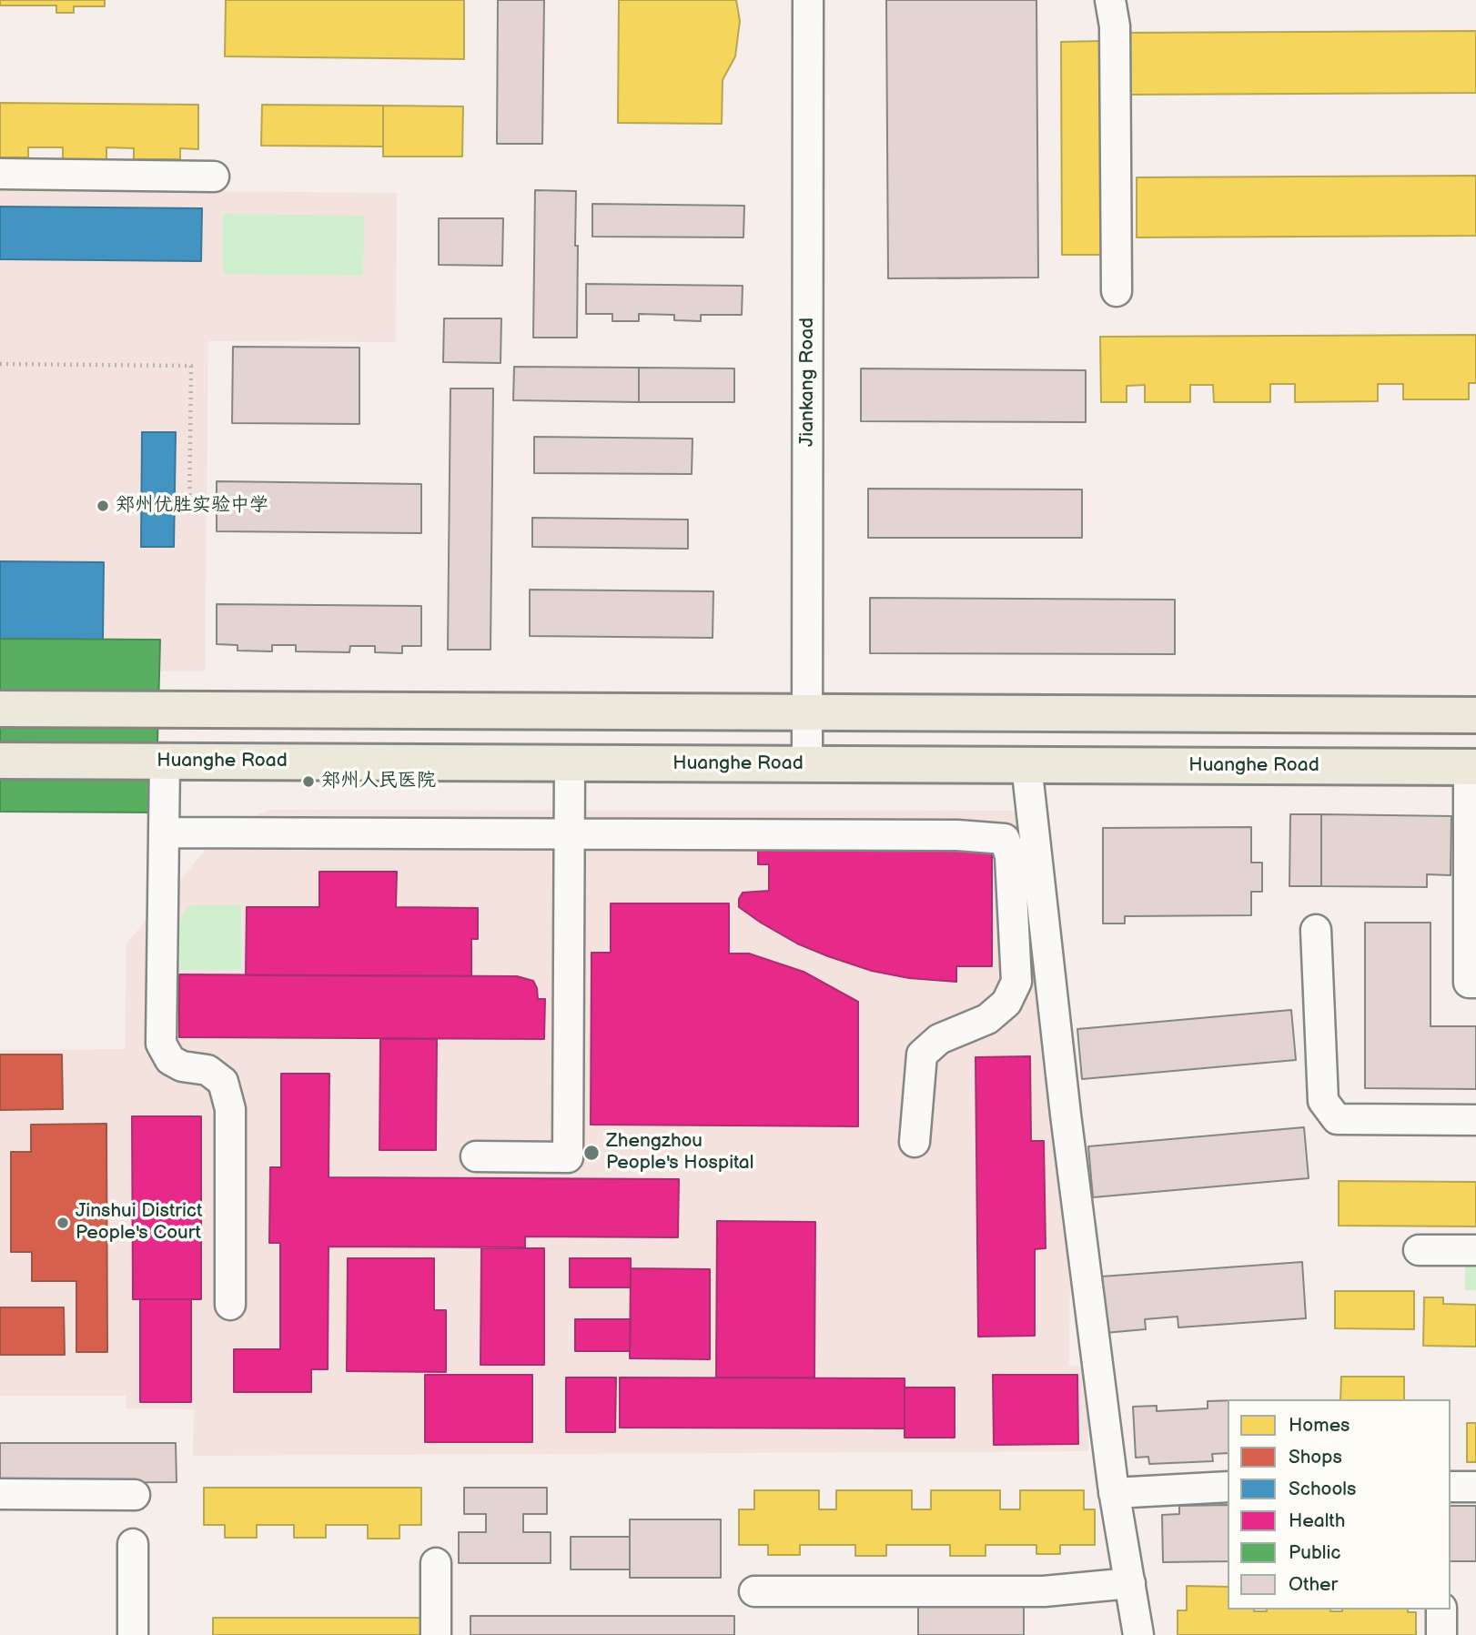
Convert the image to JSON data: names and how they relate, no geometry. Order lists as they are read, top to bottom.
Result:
{
  "streets": {
    "main road": ["Huanghe Road"],
    "street": ["Jiankang Road"]
  },
  "crossings": [
    ["Jiankang Road", "Huanghe Road"]
  ],
  "places": [
    "郑州优胜实验中学",
    "郑州人民医院",
    "Zhengzhou People's Hospital",
    "Jinshui District People's Court"
  ],
  "legend": [
    "Homes",
    "Shops",
    "Schools",
    "Health",
    "Public",
    "Other"
  ]
}
